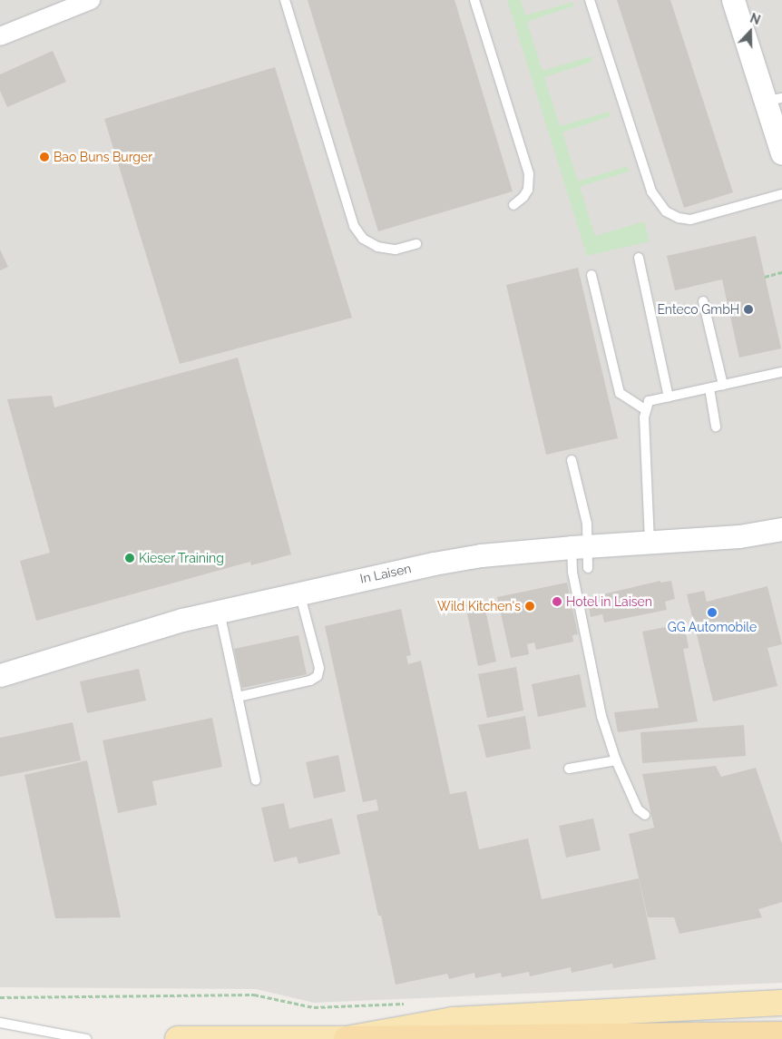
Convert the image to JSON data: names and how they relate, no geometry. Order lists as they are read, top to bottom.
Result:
{
  "streets": {
    "street": ["In Laisen"]
  },
  "places": [
    "Bao Buns Burger",
    "Enteco GmbH",
    "Kieser Training",
    "Hotel in Laisen",
    "Wild Kitchen's",
    "GG Automobile"
  ],
  "north": "top"
}
